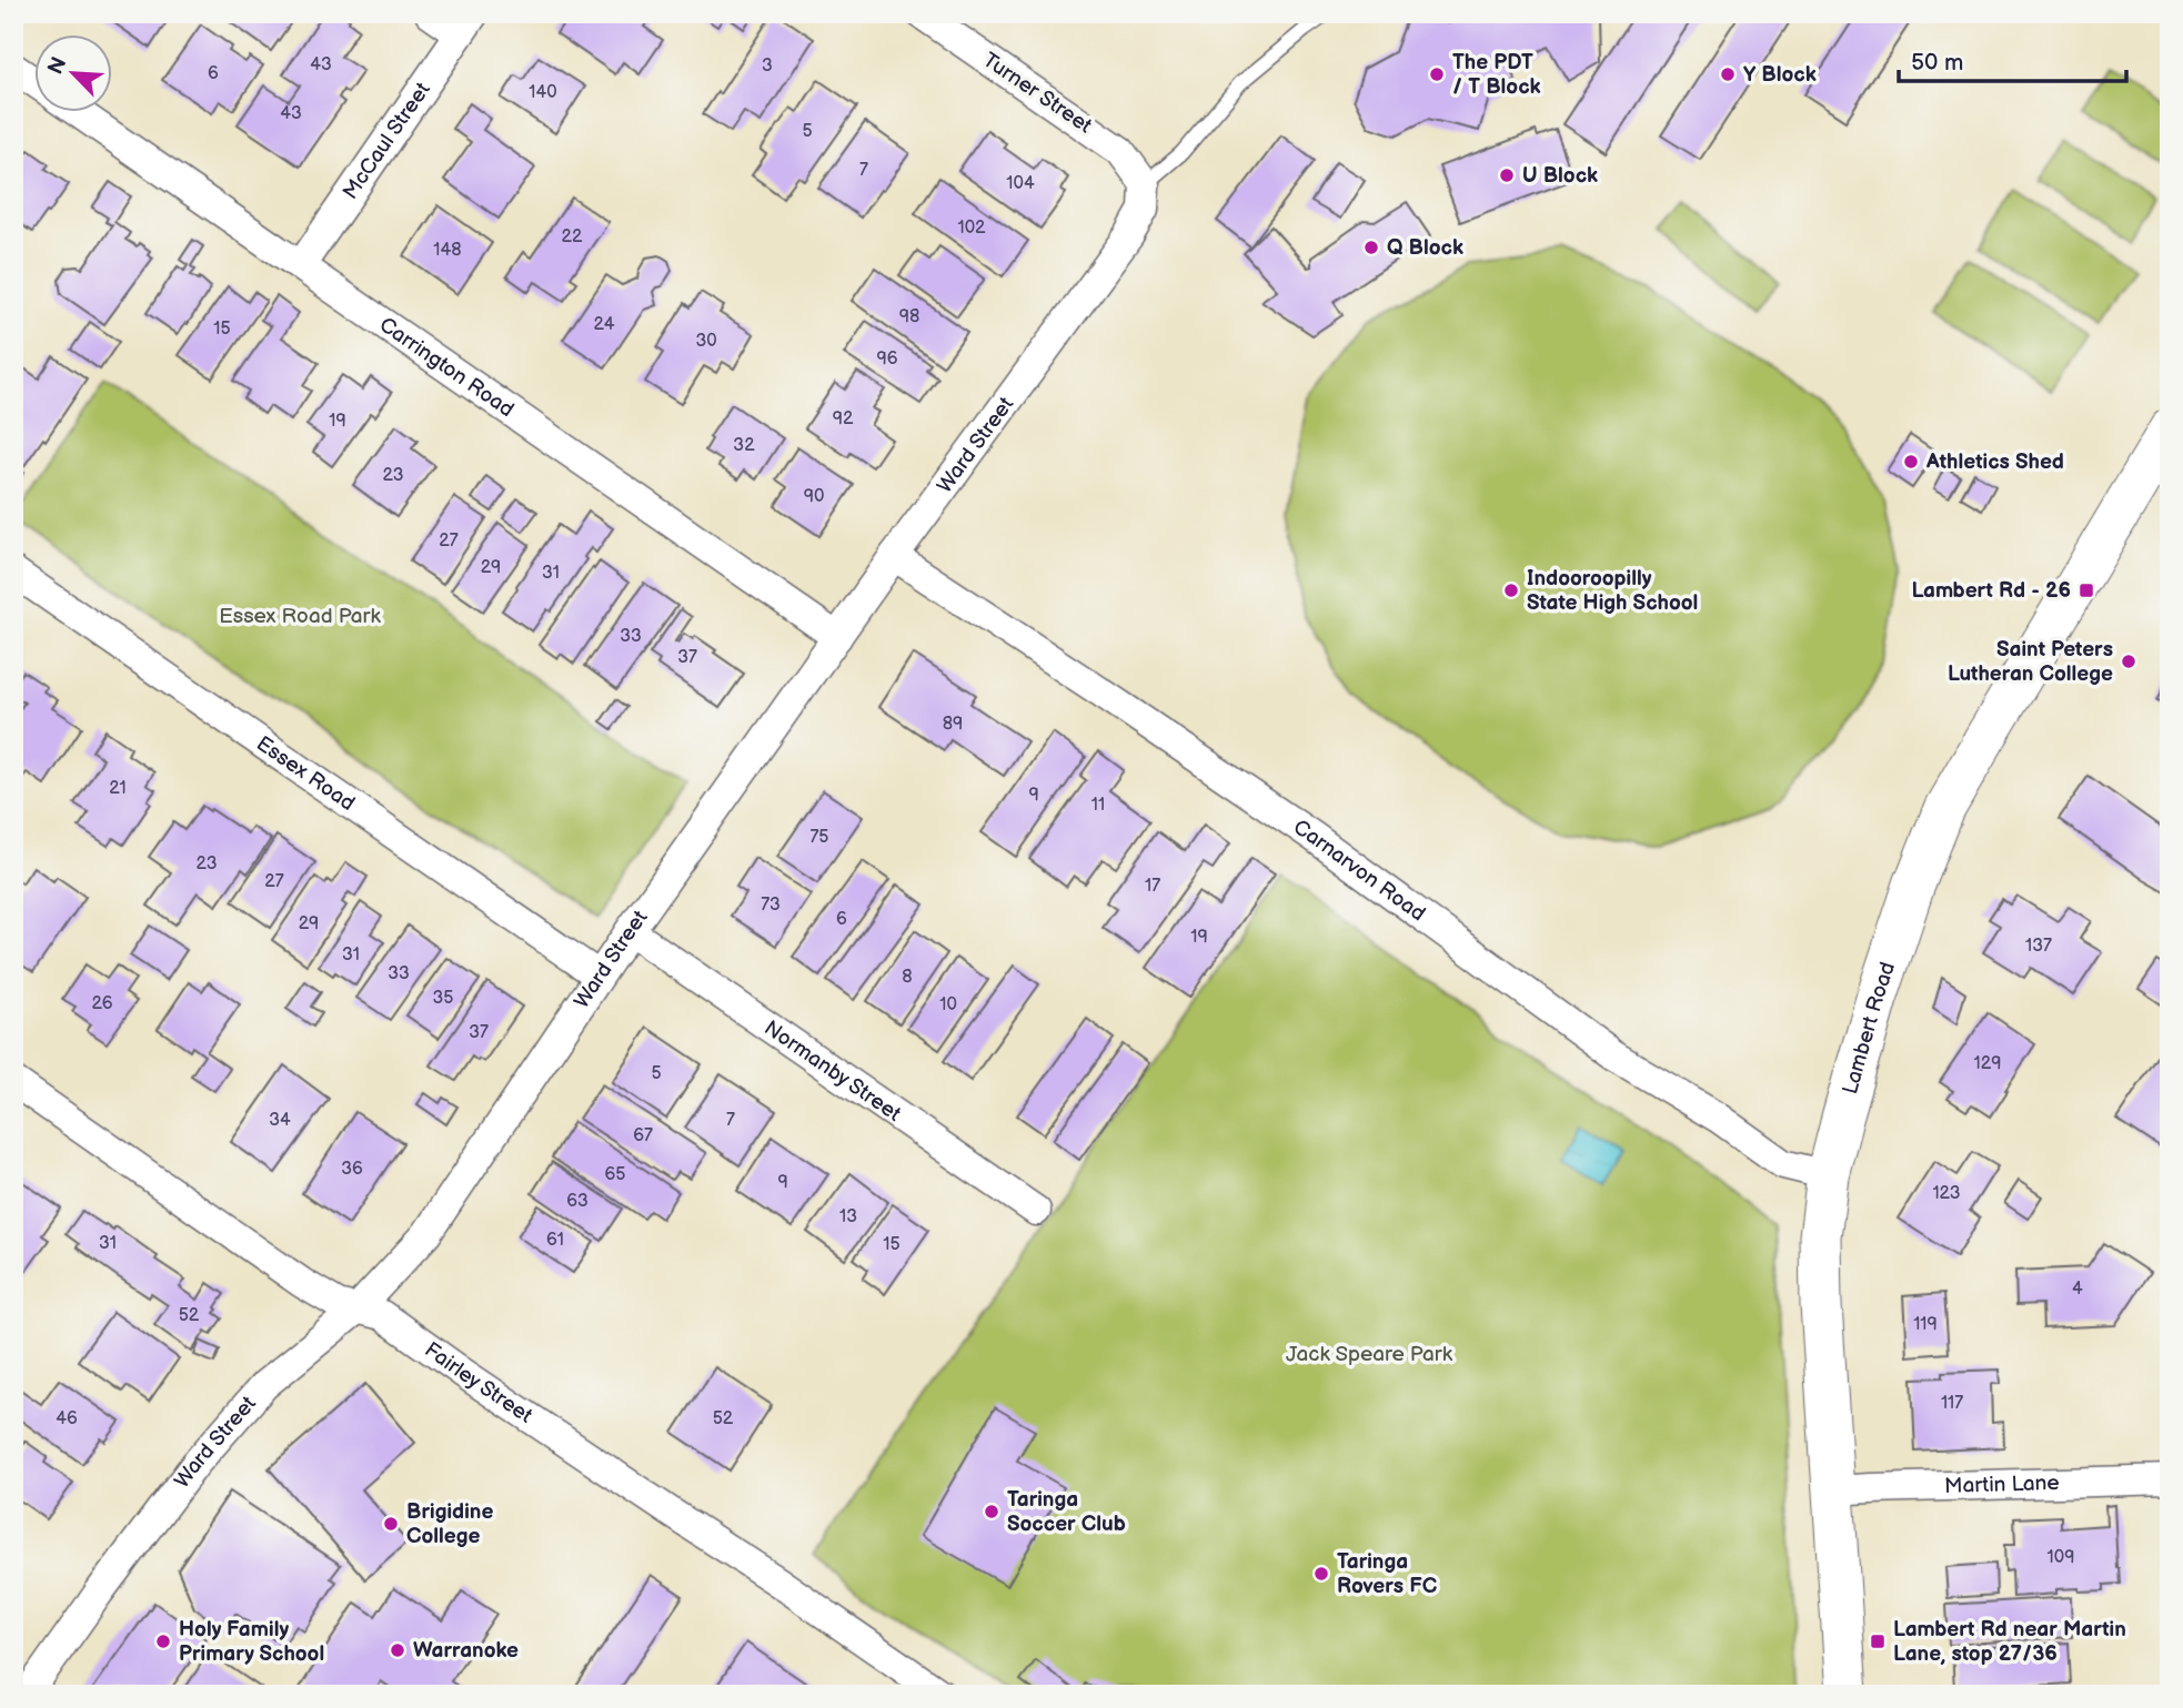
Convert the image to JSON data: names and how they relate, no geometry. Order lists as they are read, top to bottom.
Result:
{
  "streets": {
    "main road": ["Lambert Road"],
    "street": [
      "Turner Street",
      "McCaul Street",
      "Carrington Road",
      "Ward Street",
      "Essex Road",
      "Carnarvon Road",
      "Normanby Street",
      "Fairley Street",
      "Martin Lane"
    ]
  },
  "crossings": [
    ["Turner Street", "Ward Street"],
    ["McCaul Street", "Carrington Road"],
    ["Carrington Road", "Ward Street"],
    ["Ward Street", "Essex Road"],
    ["Ward Street", "Carnarvon Road"],
    ["Ward Street", "Normanby Street"],
    ["Ward Street", "Fairley Street"],
    ["Carnarvon Road", "Lambert Road"],
    ["Lambert Road", "Martin Lane"]
  ],
  "parks": ["Essex Road Park", "Jack Speare Park"],
  "places": {
    "other": [
      "The PDT / T Block",
      "Y Block",
      "U Block",
      "Q Block",
      "Athletics Shed",
      "Indooroopilly State High School",
      "Saint Peters Lutheran College",
      "Taringa Soccer Club",
      "Brigidine College",
      "Taringa Rovers FC",
      "Holy Family Primary School",
      "Warranoke"
    ],
    "transit": ["Lambert Rd - 26", "Lambert Rd near Martin Lane, stop 27/36"]
  },
  "house_numbers": [
    "43",
    "3",
    "6",
    "140",
    "43",
    "5",
    "7",
    "104",
    "102",
    "22",
    "148",
    "98",
    "24",
    "15",
    "30",
    "96",
    "92",
    "19",
    "32",
    "23",
    "90",
    "27",
    "29",
    "31",
    "33",
    "37",
    "89",
    "21",
    "9",
    "11",
    "75",
    "23",
    "27",
    "17",
    "73",
    "6",
    "29",
    "19",
    "137",
    "31",
    "33",
    "8",
    "35",
    "26",
    "10",
    "37",
    "129",
    "5",
    "34",
    "7",
    "67",
    "36",
    "65",
    "9",
    "123",
    "63",
    "13",
    "61",
    "31",
    "15",
    "4",
    "52",
    "119",
    "117",
    "46",
    "52",
    "109"
  ],
  "scale_bar": "50 m",
  "north": "top left"
}
